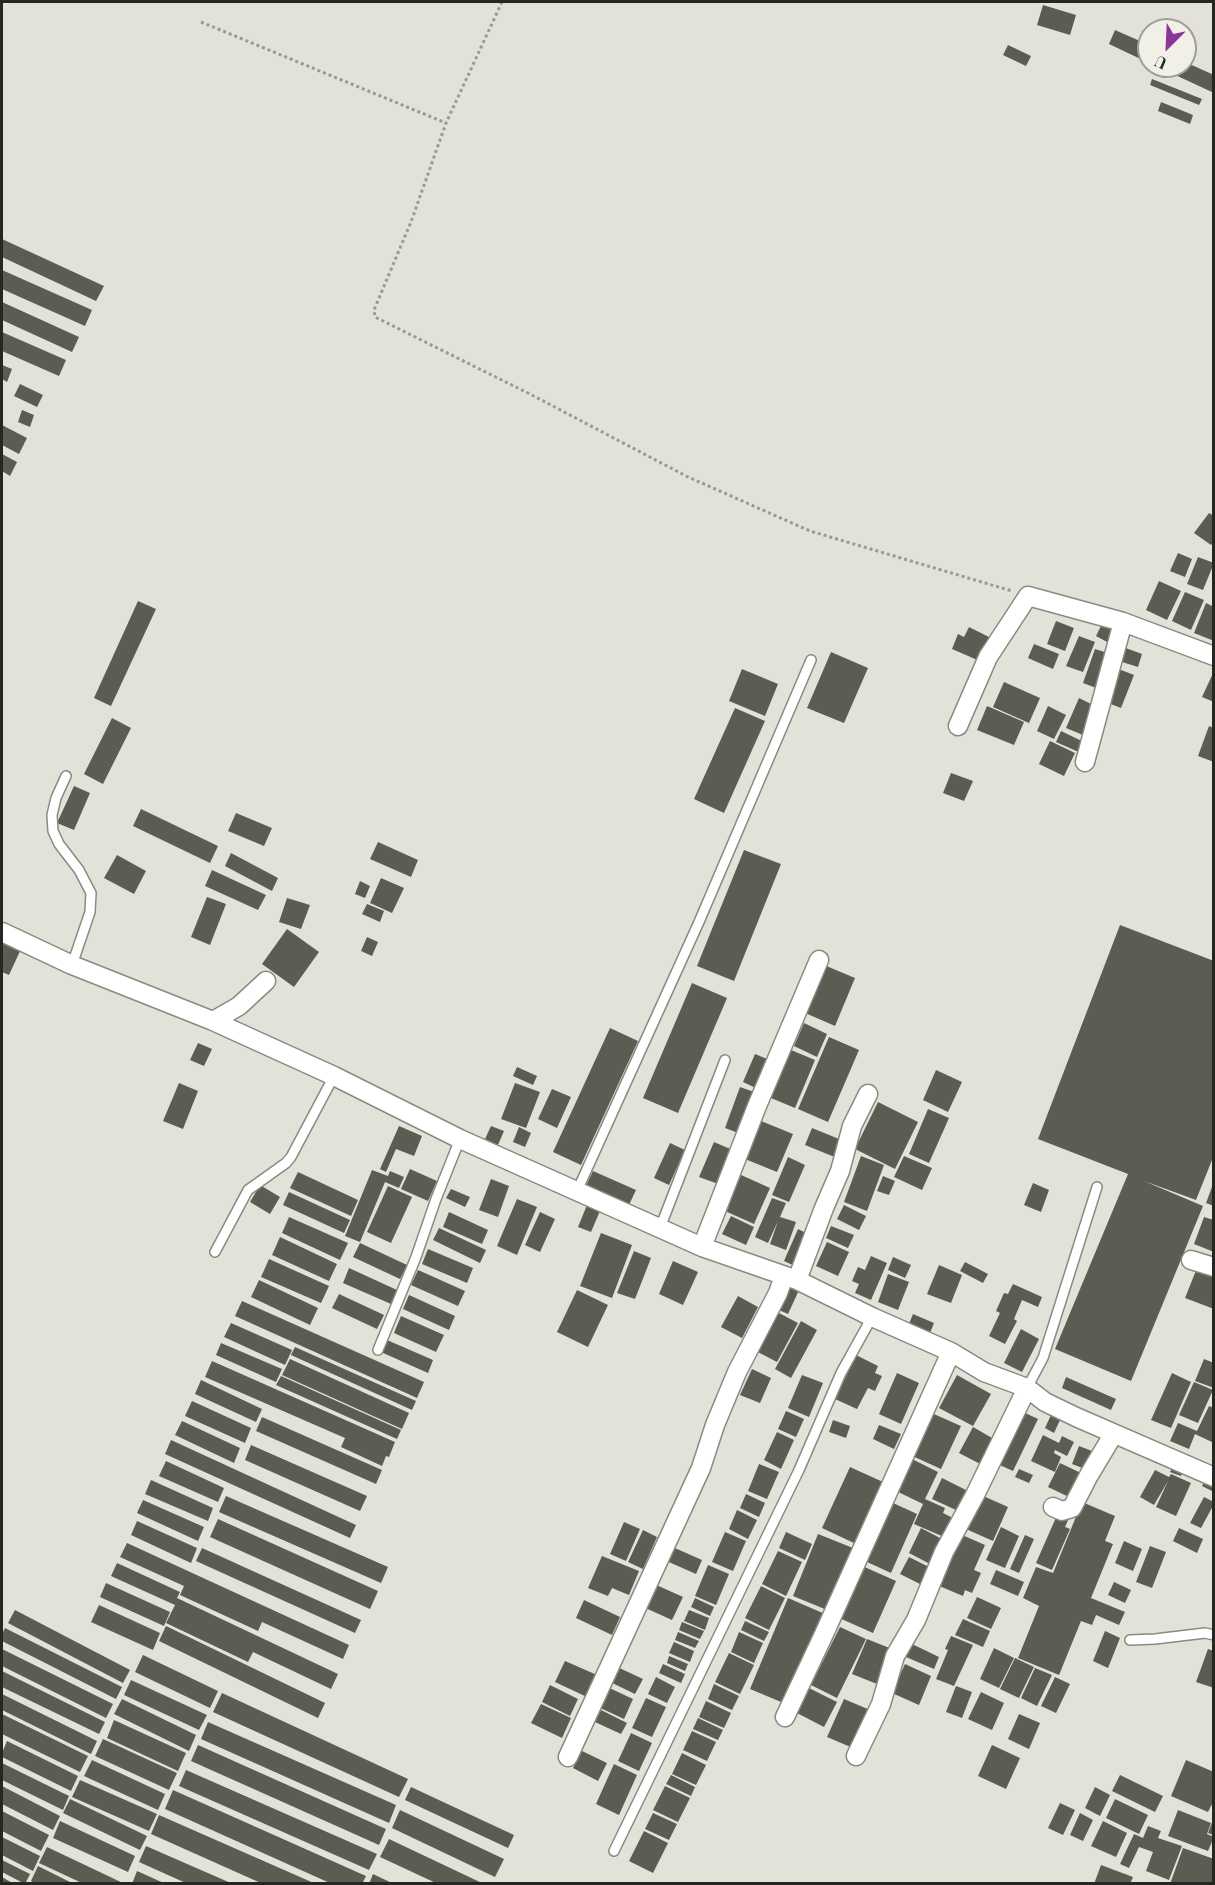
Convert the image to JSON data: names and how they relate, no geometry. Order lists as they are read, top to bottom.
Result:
{
  "north": "bottom left"
}
